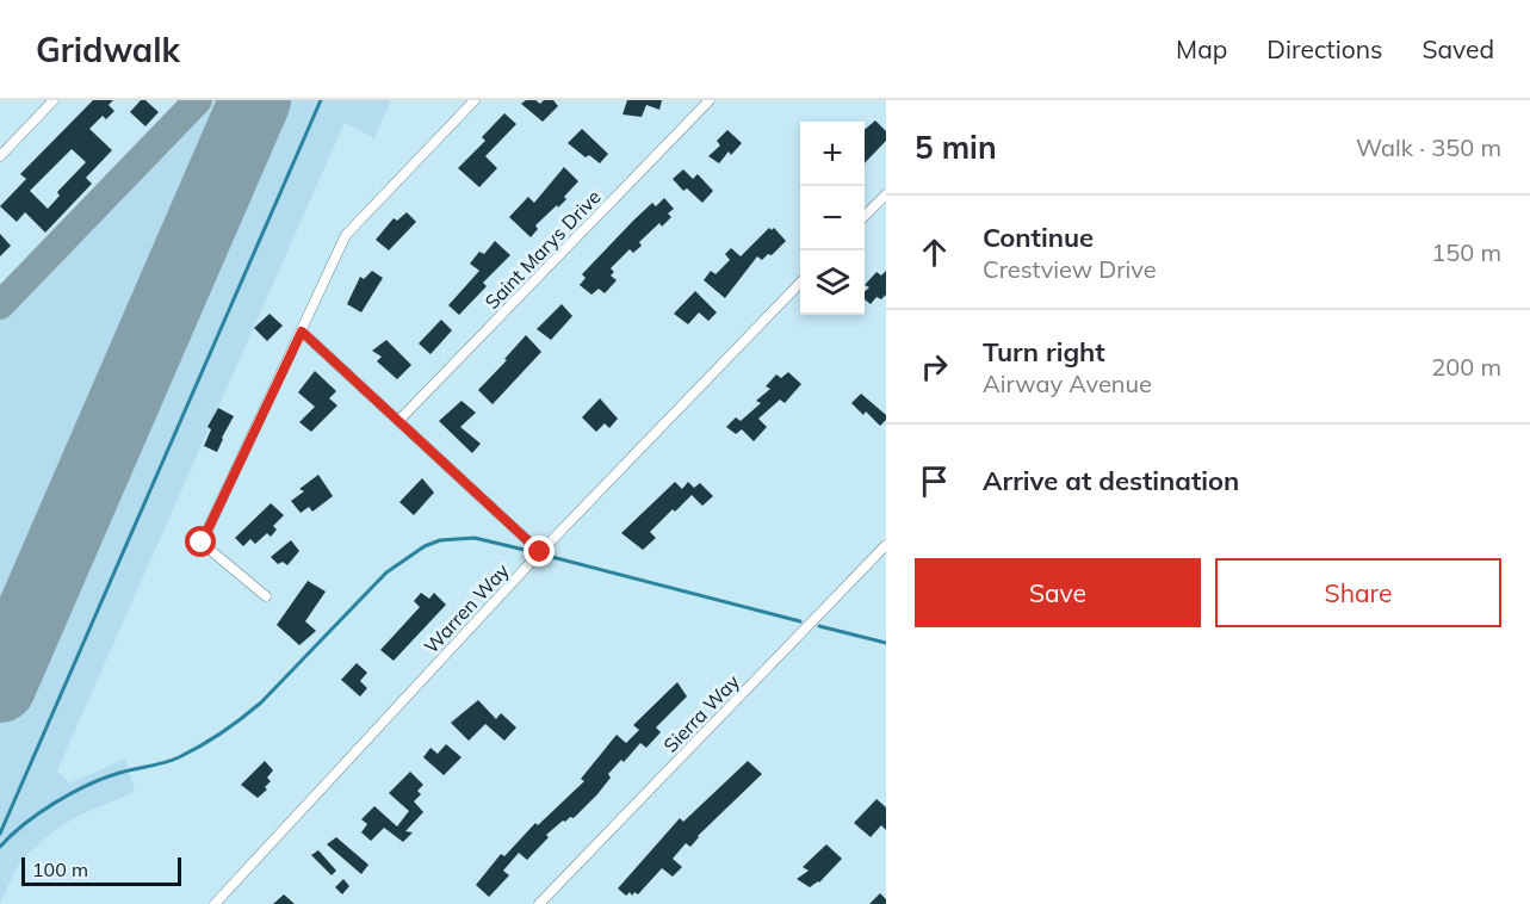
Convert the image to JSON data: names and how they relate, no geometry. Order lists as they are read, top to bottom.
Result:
{
  "streets": {
    "street": ["Saint Marys Drive", "Warren Way", "Sierra Way"]
  },
  "scale_bar": "100 m",
  "page": {
    "header": "Gridwalk",
    "nav": ["Map", "Directions", "Saved"],
    "heading": ["5 min", "Walk · 350 m"],
    "map_buttons": ["+", "−"],
    "list": [
      ["Continue", "Crestview Drive", "150 m"],
      ["Turn right", "Airway Avenue", "200 m"],
      "Arrive at destination"
    ],
    "buttons": ["Save", "Share"],
    "scale": "100 m"
  }
}
